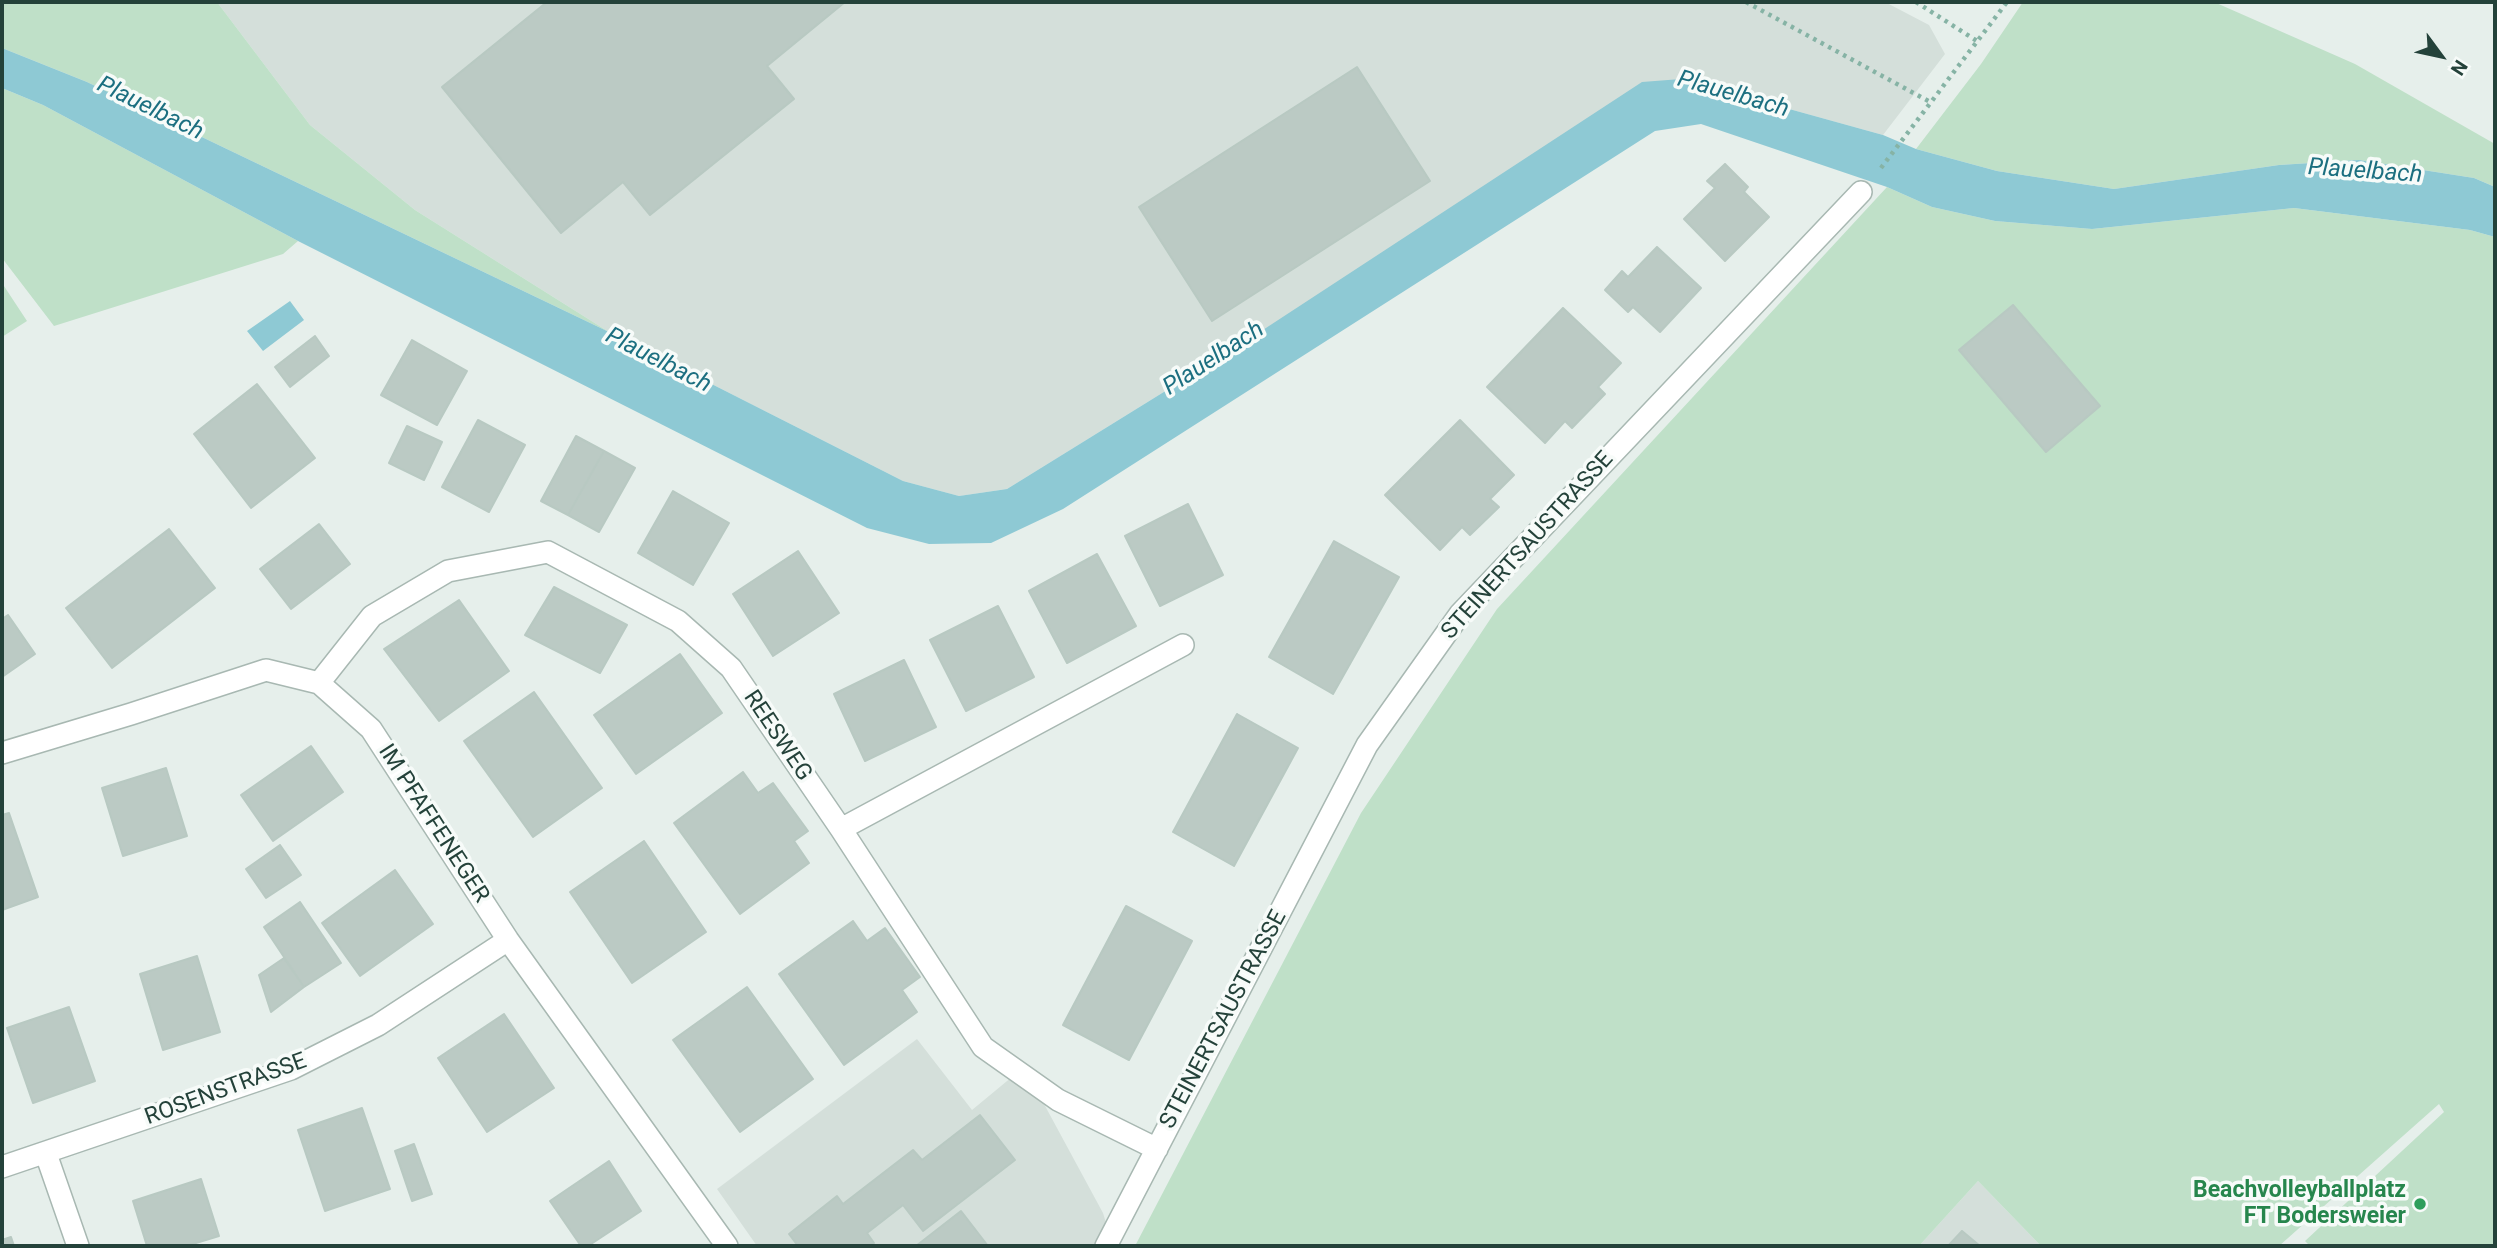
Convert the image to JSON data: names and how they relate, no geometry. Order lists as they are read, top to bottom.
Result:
{
  "streets": {
    "street": [
      "STEINERTSAUSTRASSE",
      "REESWEG",
      "IM PFAFFENEGER",
      "ROSENSTRASSE"
    ]
  },
  "crossings": [
    ["STEINERTSAUSTRASSE", "REESWEG"],
    ["REESWEG", "IM PFAFFENEGER"],
    ["IM PFAFFENEGER", "ROSENSTRASSE"]
  ],
  "water": ["Plauelbach"],
  "places": ["Beachvolleyballplatz FT Bodersweier"],
  "north": "bottom right"
}
